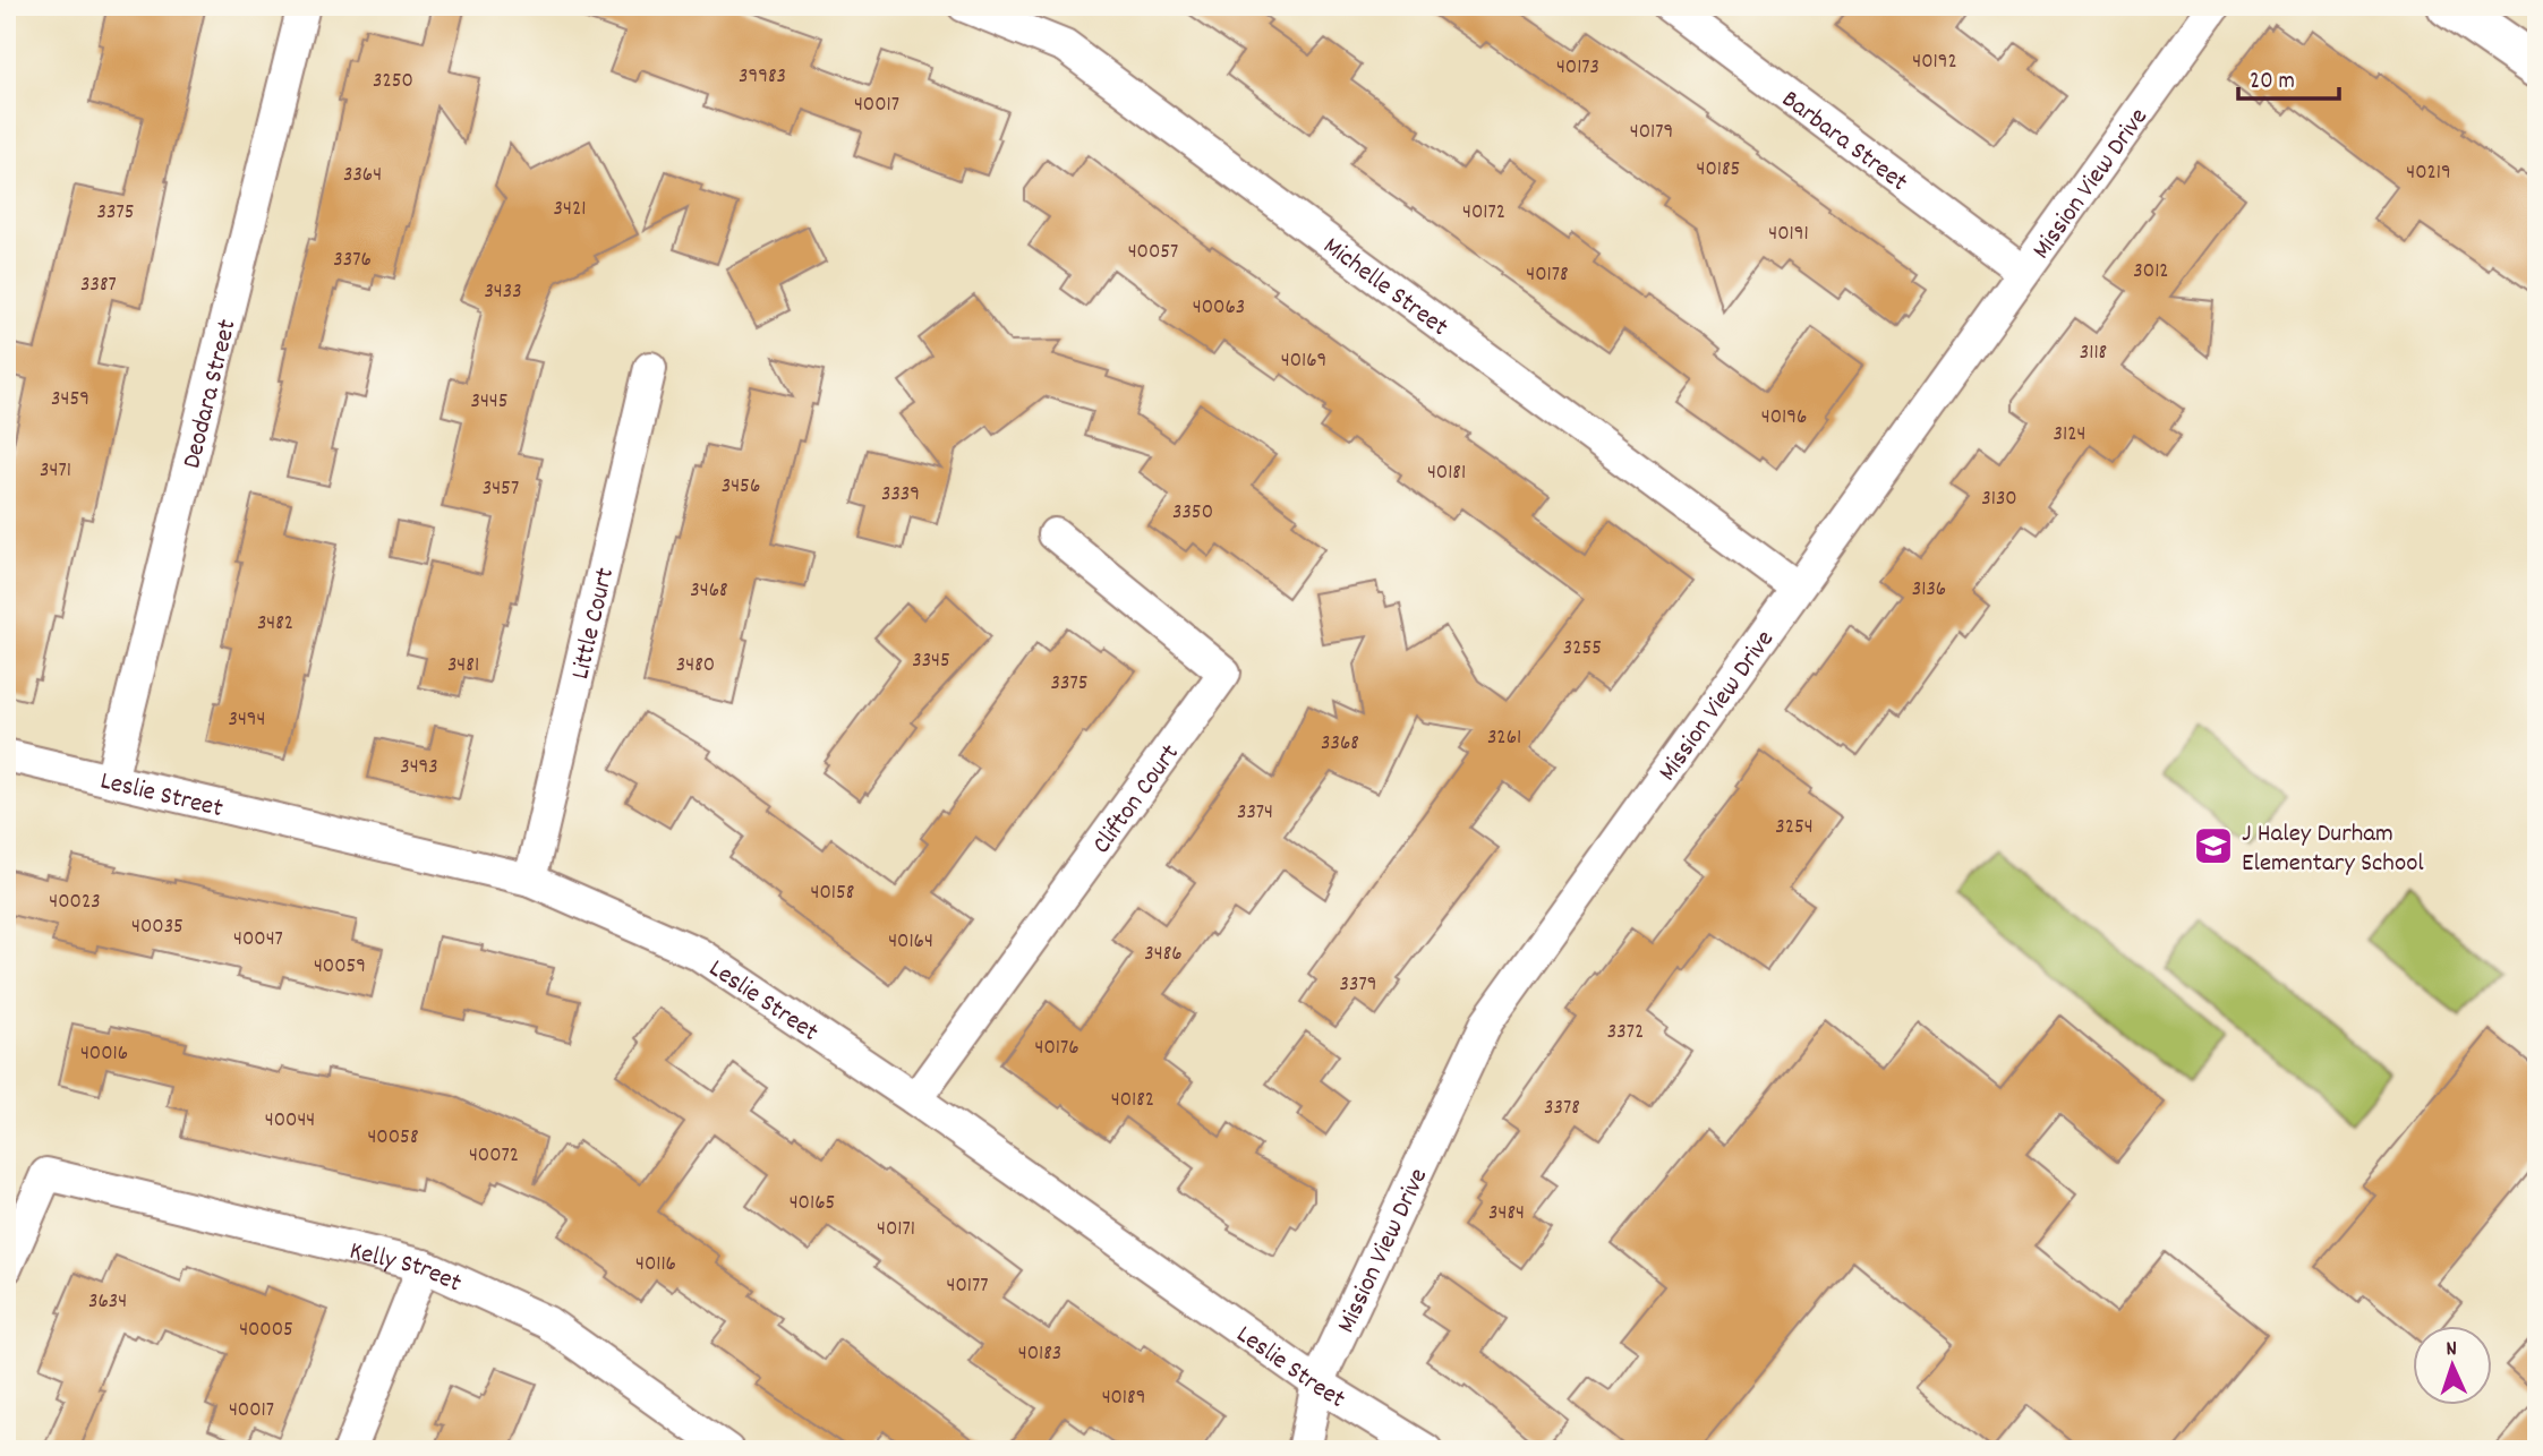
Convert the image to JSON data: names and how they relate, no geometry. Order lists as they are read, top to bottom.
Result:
{
  "streets": {
    "street": [
      "Barbara Street",
      "Mission View Drive",
      "Michelle Street",
      "Deodara Street",
      "Little Court",
      "Leslie Street",
      "Clifton Court",
      "Kelly Street"
    ]
  },
  "crossings": [
    ["Barbara Street", "Mission View Drive"],
    ["Mission View Drive", "Michelle Street"],
    ["Mission View Drive", "Leslie Street"],
    ["Deodara Street", "Leslie Street"],
    ["Little Court", "Leslie Street"],
    ["Leslie Street", "Clifton Court"]
  ],
  "places": {
    "school or university": ["J Haley Durham Elementary School"]
  },
  "house_numbers": [
    "40192",
    "40173",
    "39983",
    "3250",
    "40017",
    "40179",
    "40185",
    "40219",
    "3364",
    "3421",
    "3375",
    "40172",
    "40191",
    "40057",
    "3376",
    "3012",
    "40178",
    "3387",
    "3433",
    "40063",
    "3118",
    "40169",
    "3459",
    "3445",
    "40196",
    "3124",
    "3471",
    "40181",
    "3456",
    "3457",
    "3339",
    "3130",
    "3350",
    "3136",
    "3468",
    "3482",
    "3255",
    "3345",
    "3481",
    "3480",
    "3375",
    "3494",
    "3261",
    "3368",
    "3493",
    "3374",
    "3254",
    "40158",
    "40023",
    "40035",
    "40047",
    "40164",
    "3486",
    "40059",
    "3379",
    "3372",
    "40176",
    "40016",
    "40182",
    "3378",
    "40044",
    "40058",
    "40072",
    "40165",
    "3484",
    "40171",
    "40116",
    "40177",
    "3634",
    "40005",
    "40183",
    "40189",
    "40017"
  ],
  "scale_bar": "20 m",
  "north": "top"
}
